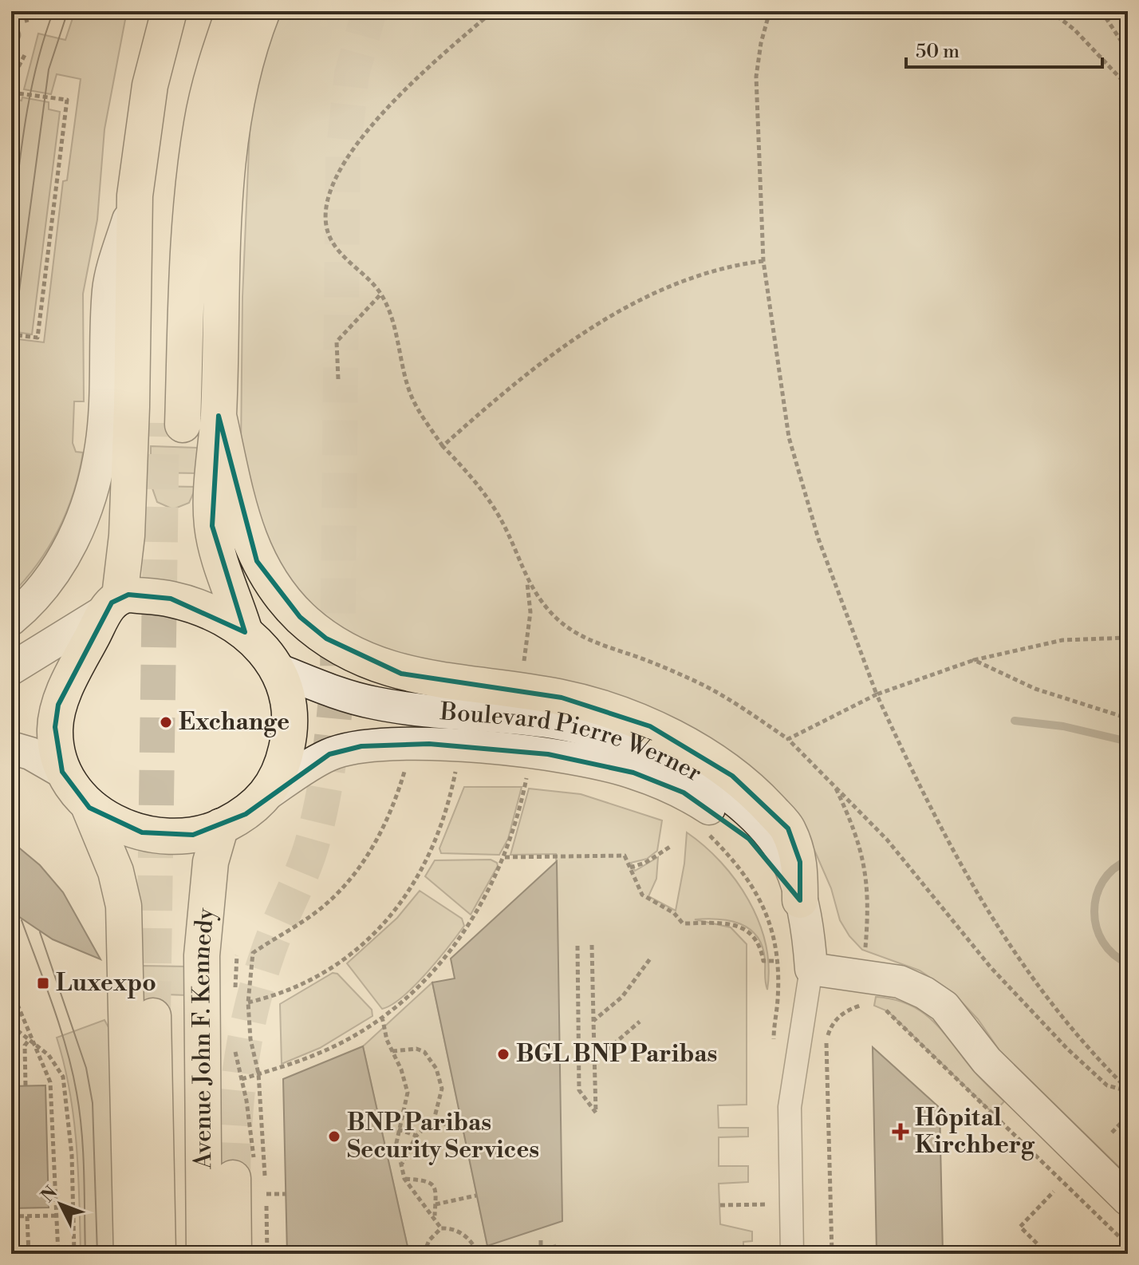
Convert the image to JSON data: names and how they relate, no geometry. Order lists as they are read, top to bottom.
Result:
{
  "streets": {
    "main road": ["Boulevard Pierre Werner", "Avenue John F. Kennedy"]
  },
  "places": {
    "other": ["Exchange", "BGL BNP Paribas", "BNP Paribas Security Services"],
    "transit": ["Luxexpo"],
    "health": ["Hôpital Kirchberg"]
  },
  "scale_bar": "50 m",
  "north": "top left"
}
